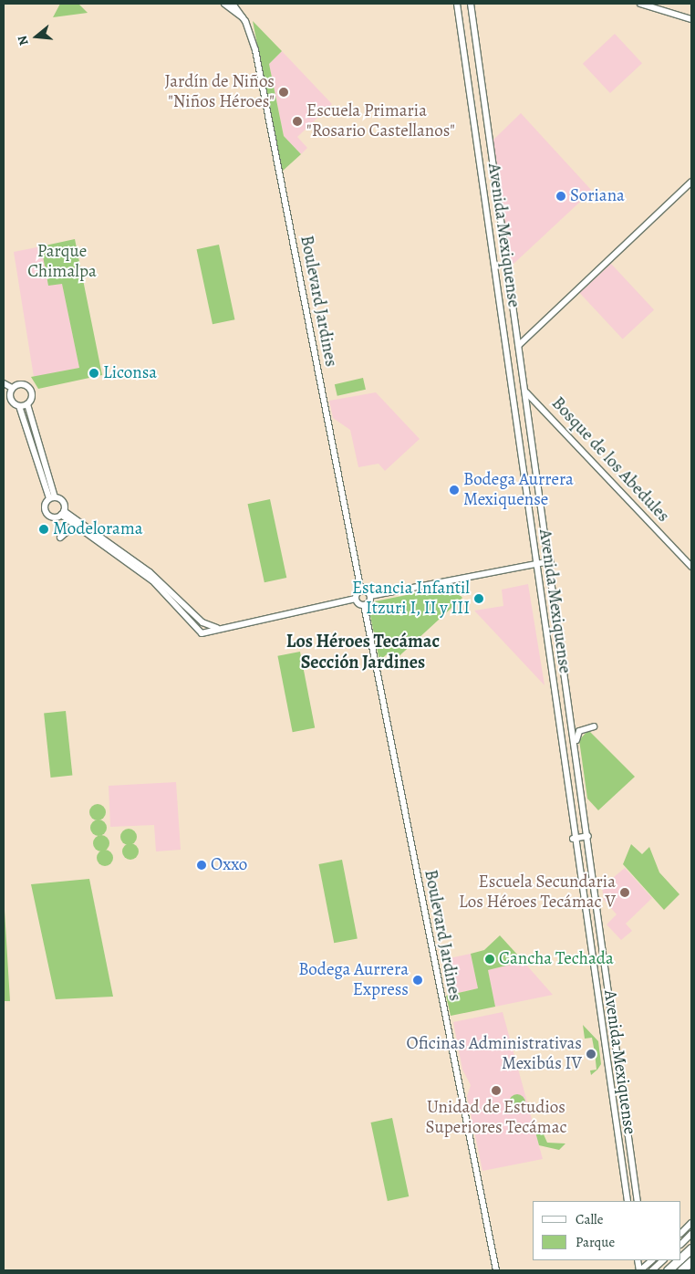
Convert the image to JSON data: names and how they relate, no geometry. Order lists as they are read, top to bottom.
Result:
{
  "streets": {
    "street": ["Avenida Mexiquense", "Boulevard Jardines", "Bosque de los Abedules"]
  },
  "crossings": [
    ["Avenida Mexiquense", "Bosque de los Abedules"]
  ],
  "districts": ["Los Héroes Tecámac Sección Jardines"],
  "parks": ["Parque Chimalpa"],
  "places": [
    "Jardín de Niños \"Niños Héroes\"",
    "Escuela Primaria \"Rosario Castellanos\"",
    "Soriana",
    "Liconsa",
    "Bodega Aurrera Mexiquense",
    "Modelorama",
    "Estancia Infantil Itzuri I, II y III",
    "Oxxo",
    "Escuela Secundaria Los Héroes Tecámac V",
    "Cancha Techada",
    "Bodega Aurrera Express",
    "Oficinas Administrativas Mexibús IV",
    "Unidad de Estudios Superiores Tecámac"
  ],
  "legend": ["Calle", "Parque"],
  "north": "left"
}
